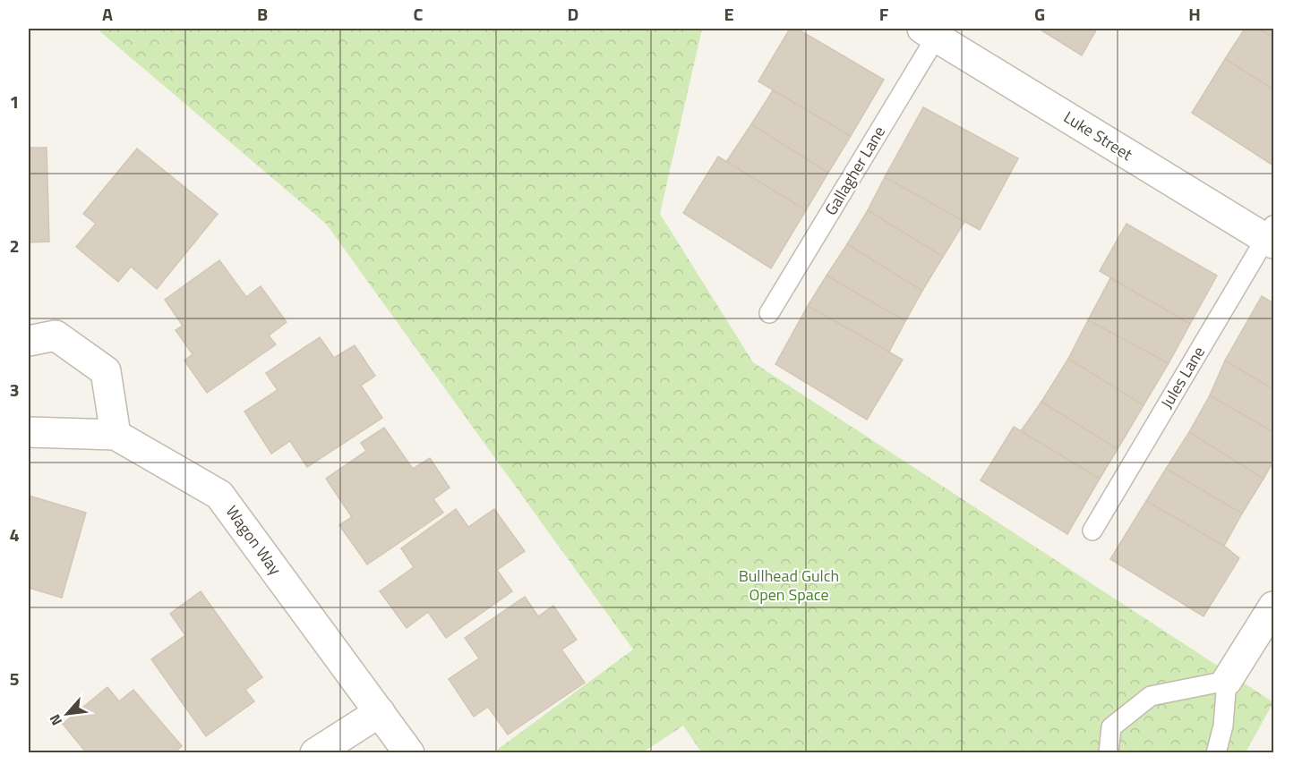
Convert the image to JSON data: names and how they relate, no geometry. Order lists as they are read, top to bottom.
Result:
{
  "streets": {
    "street": ["Luke Street", "Wagon Way"],
    "lane": ["Gallagher Lane", "Jules Lane"]
  },
  "crossings": [
    ["Luke Street", "Gallagher Lane"],
    ["Luke Street", "Jules Lane"]
  ],
  "parks": ["Bullhead Gulch Open Space"],
  "north": "bottom left",
  "grid": {
    "columns": [
      "A",
      "B",
      "C",
      "D",
      "E",
      "F",
      "G",
      "H"
    ],
    "rows": [
      "1",
      "2",
      "3",
      "4",
      "5"
    ]
  }
}
